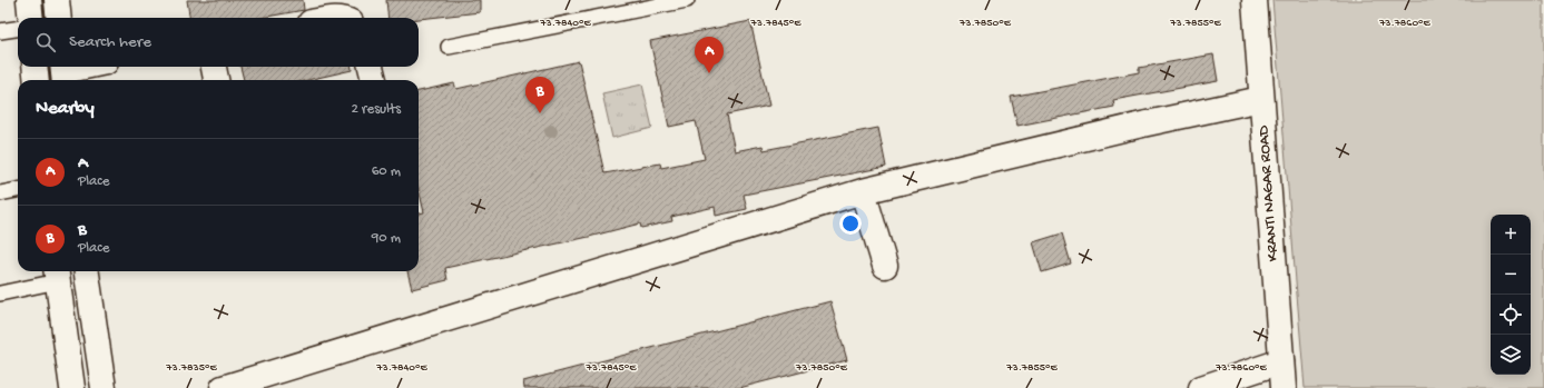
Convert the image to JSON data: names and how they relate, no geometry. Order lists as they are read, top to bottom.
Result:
{
  "streets": {
    "street": ["KRANTI NAGAR ROAD"]
  },
  "page": {
    "search": "Search here",
    "pins": ["A", "B"],
    "heading": ["Nearby", "2 results"],
    "list": [
      {
        "mark": "A",
        "name": "A",
        "note": "Place",
        "value": "60 m"
      },
      {
        "mark": "B",
        "name": "B",
        "note": "Place",
        "value": "90 m"
      }
    ],
    "map_buttons": ["+", "−"]
  },
  "coordinates": [
    "73.7840°E",
    "73.7845°E",
    "73.7850°E",
    "73.7855°E",
    "73.7860°E",
    "73.7835°E"
  ]
}
